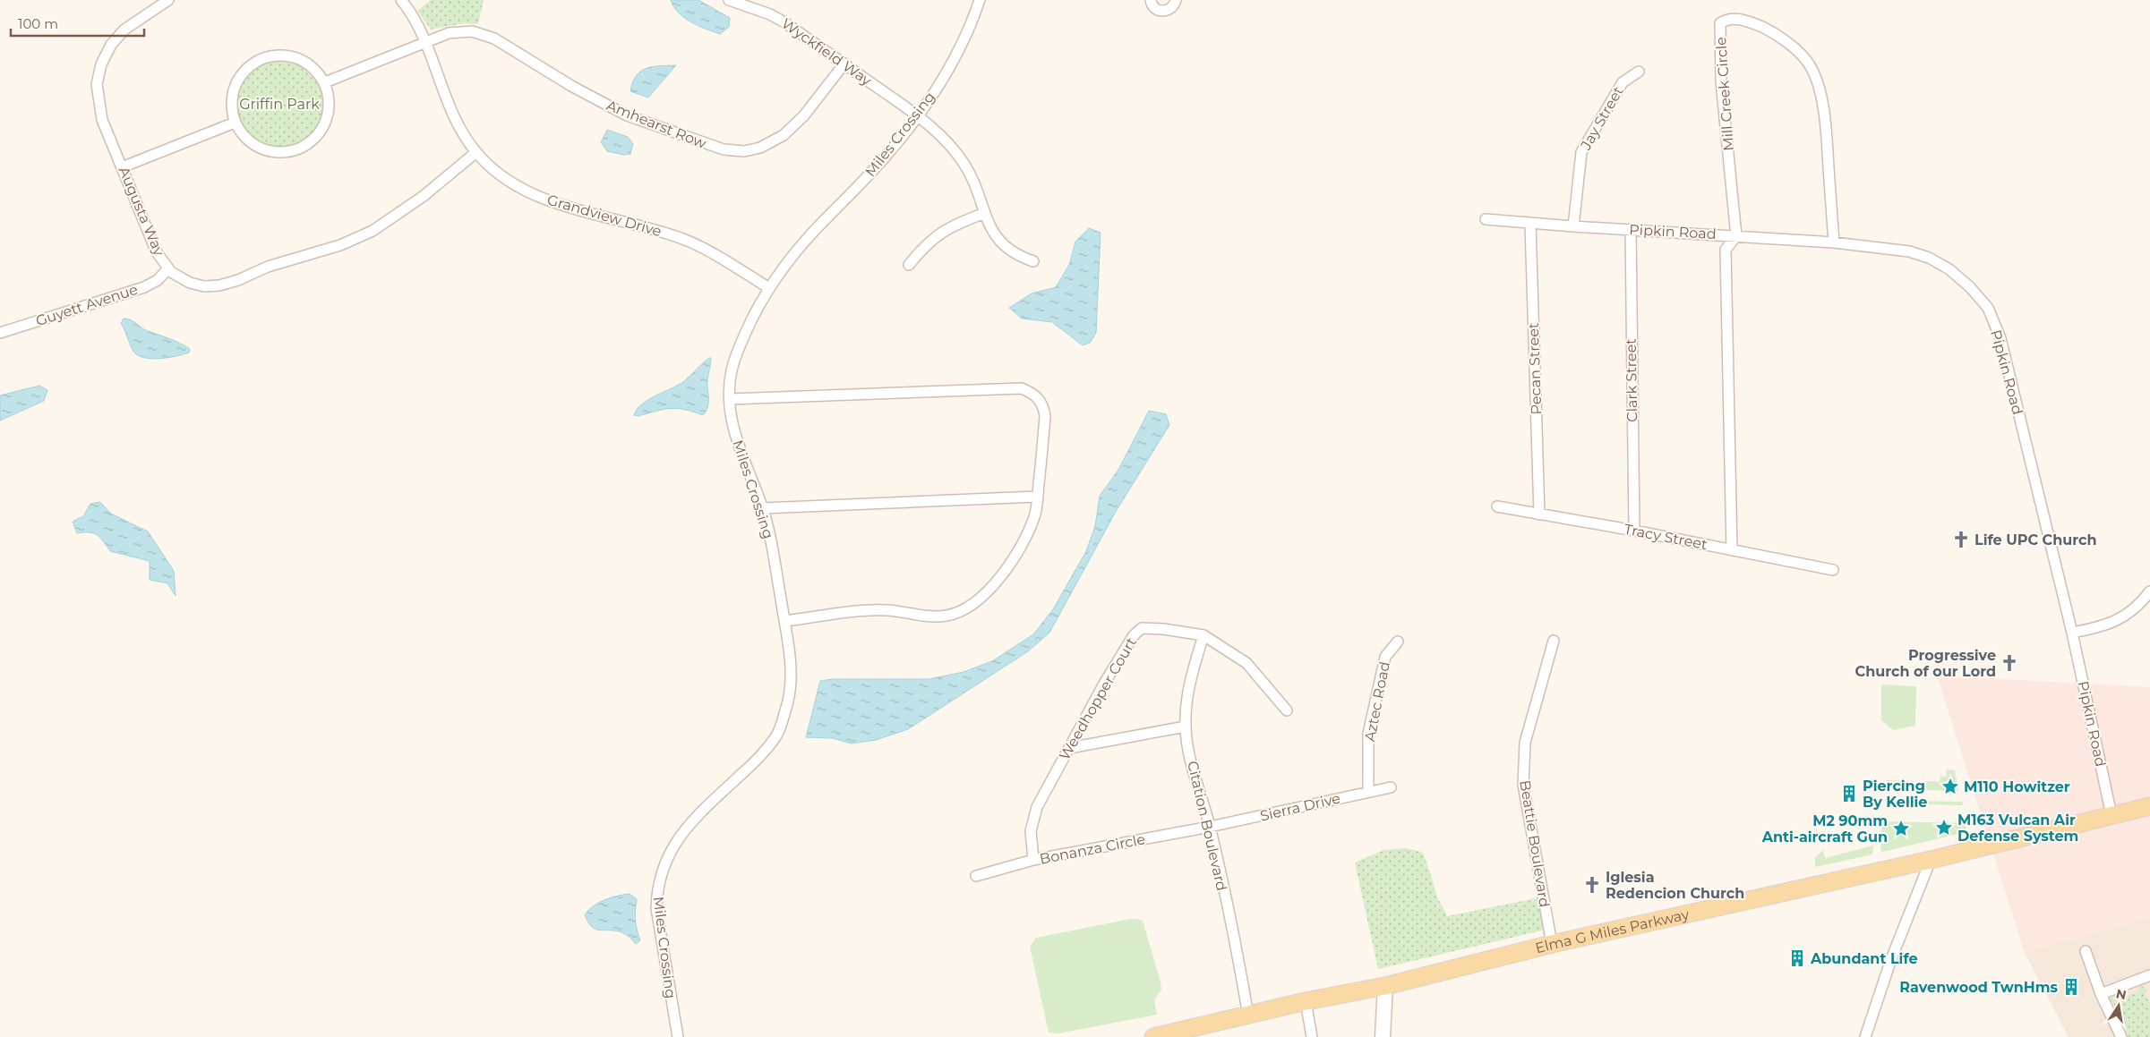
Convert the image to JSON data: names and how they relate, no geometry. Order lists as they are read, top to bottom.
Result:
{
  "streets": {
    "main road": ["Elma G Miles Parkway"],
    "street": [
      "Wyckfield Way",
      "Mill Creek Circle",
      "Jay Street",
      "Amhearst Row",
      "Miles Crossing",
      "Augusta Way",
      "Grandview Drive",
      "Pipkin Road",
      "Guyett Avenue",
      "Pecan Street",
      "Clark Street",
      "Tracy Street",
      "Weedhopper Court",
      "Aztec Road",
      "Sierra Drive",
      "Citation Boulevard",
      "Beattie Boulevard",
      "Bonanza Circle"
    ]
  },
  "crossings": [
    ["Wyckfield Way", "Amhearst Row"],
    ["Wyckfield Way", "Miles Crossing"],
    ["Mill Creek Circle", "Pipkin Road"],
    ["Jay Street", "Pipkin Road"],
    ["Amhearst Row", "Grandview Drive"],
    ["Miles Crossing", "Grandview Drive"],
    ["Augusta Way", "Grandview Drive"],
    ["Augusta Way", "Guyett Avenue"],
    ["Pipkin Road", "Pecan Street"],
    ["Pipkin Road", "Clark Street"],
    ["Pipkin Road", "Elma G Miles Parkway"],
    ["Pecan Street", "Tracy Street"],
    ["Clark Street", "Tracy Street"],
    ["Weedhopper Court", "Citation Boulevard"],
    ["Weedhopper Court", "Bonanza Circle"],
    ["Aztec Road", "Sierra Drive"],
    ["Sierra Drive", "Citation Boulevard"],
    ["Sierra Drive", "Bonanza Circle"],
    ["Citation Boulevard", "Bonanza Circle"],
    ["Citation Boulevard", "Elma G Miles Parkway"],
    ["Beattie Boulevard", "Elma G Miles Parkway"]
  ],
  "parks": ["Griffin Park"],
  "places": {
    "church": ["Life UPC Church", "Progressive Church of our Lord", "Iglesia Redencion Church"],
    "place": ["M110 Howitzer", "M163 Vulcan Air Defense System", "M2 90mm Anti-aircraft Gun"],
    "building": ["Piercing By Kellie", "Abundant Life", "Ravenwood TwnHms"]
  },
  "scale_bar": "100 m",
  "north": "top"
}
